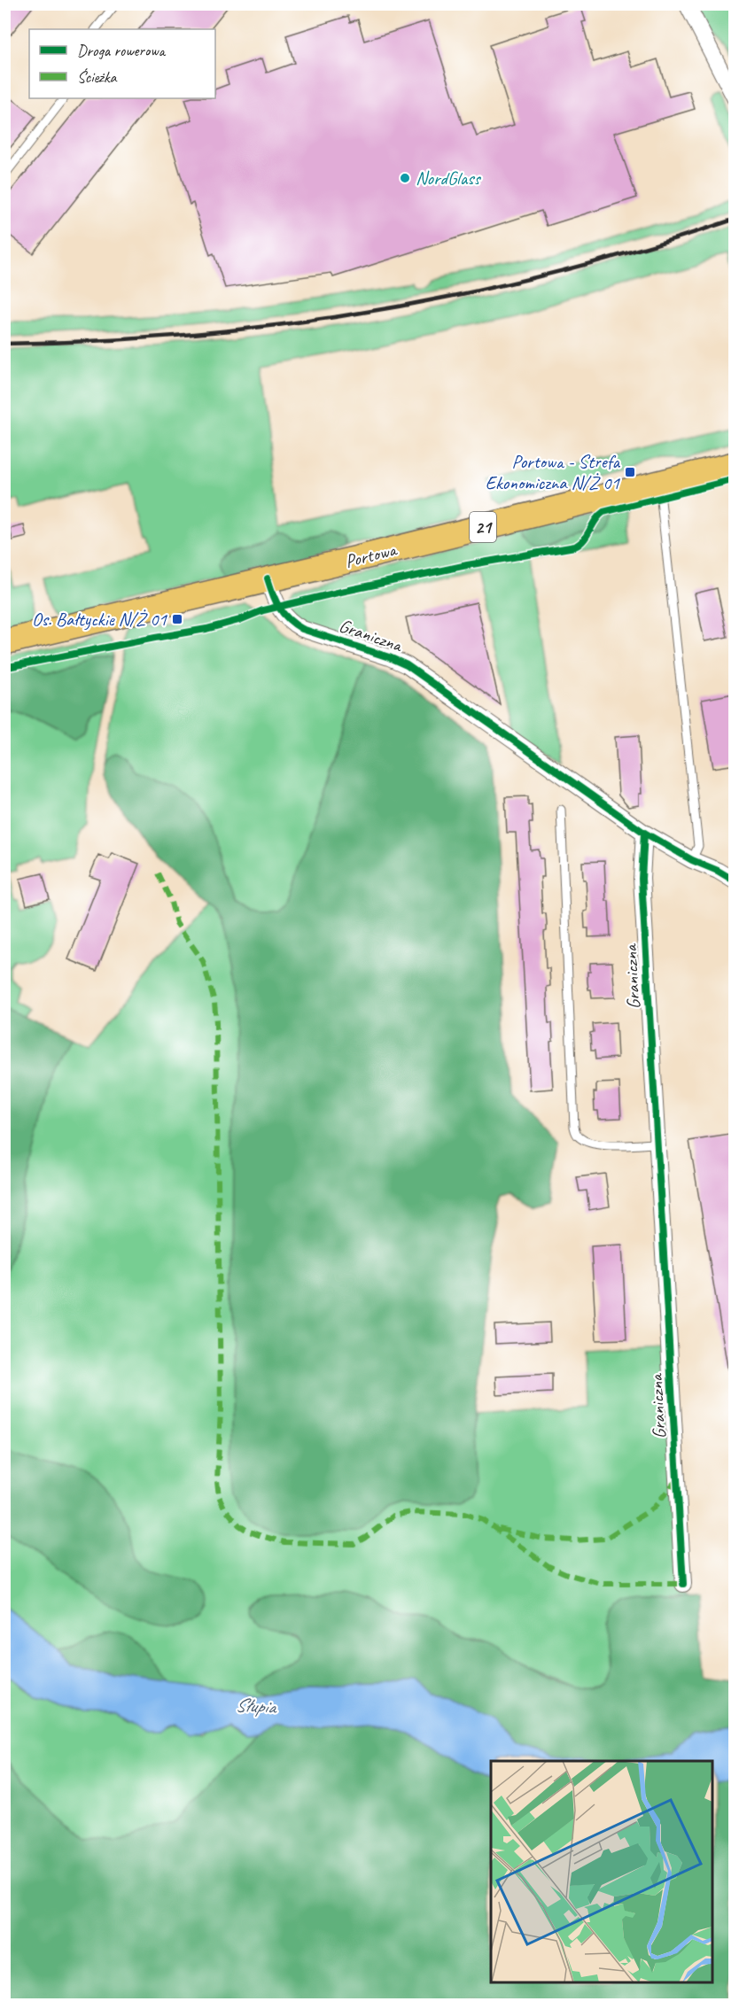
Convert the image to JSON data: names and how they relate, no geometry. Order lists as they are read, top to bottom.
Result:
{
  "streets": {
    "main road": ["21", "Portowa"],
    "street": ["Graniczna"]
  },
  "crossings": [
    ["Portowa", "Graniczna"]
  ],
  "water": ["Słupia"],
  "places": {
    "other": ["NordGlass"],
    "transit": ["Portowa - Strefa Ekonomiczna N/Ż 01", "Os. Bałtyckie N/Ż 01"]
  },
  "legend": ["Droga rowerowa", "Ścieżka"]
}
